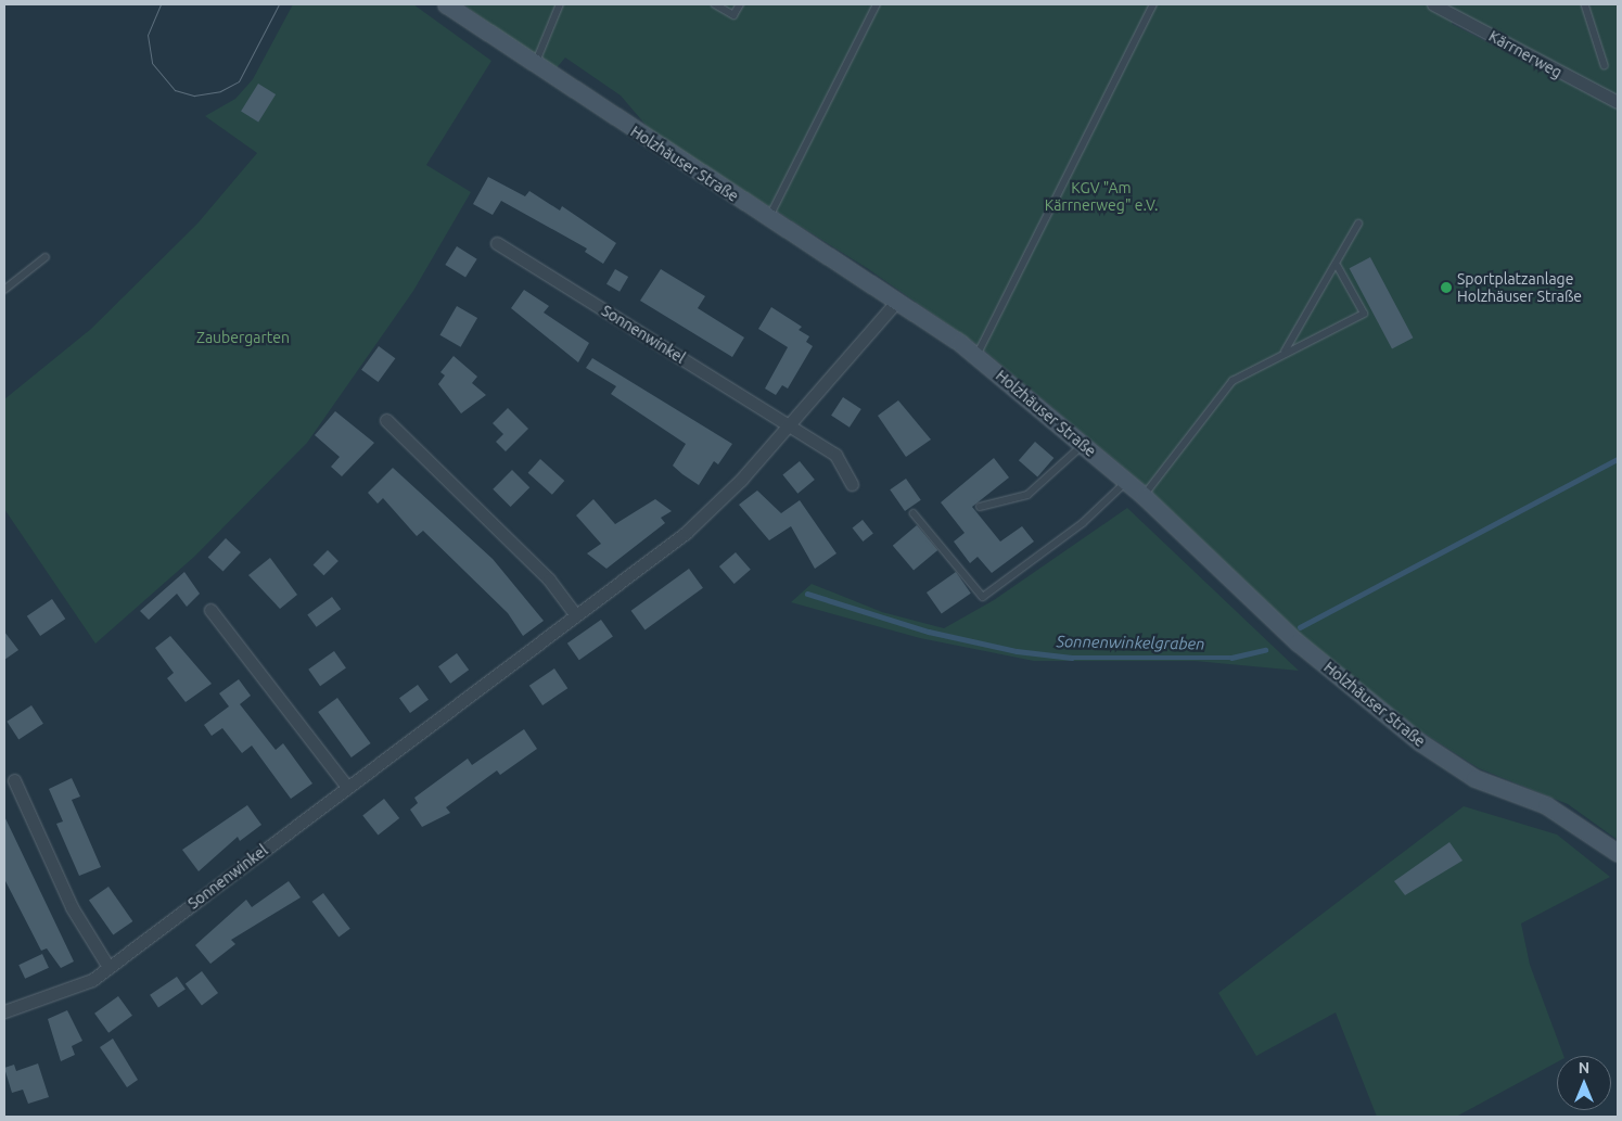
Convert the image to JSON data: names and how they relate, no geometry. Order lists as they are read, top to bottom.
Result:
{
  "streets": {
    "main road": ["Holzhäuser Straße"],
    "street": ["Kärrnerweg", "Sonnenwinkel"]
  },
  "crossings": [
    ["Holzhäuser Straße", "Sonnenwinkel"]
  ],
  "water": ["Sonnenwinkelgraben"],
  "parks": ["KGV \"Am Kärrnerweg\" e.V.", "Zaubergarten"],
  "places": ["Sportplatzanlage Holzhäuser Straße"],
  "north": "top"
}
